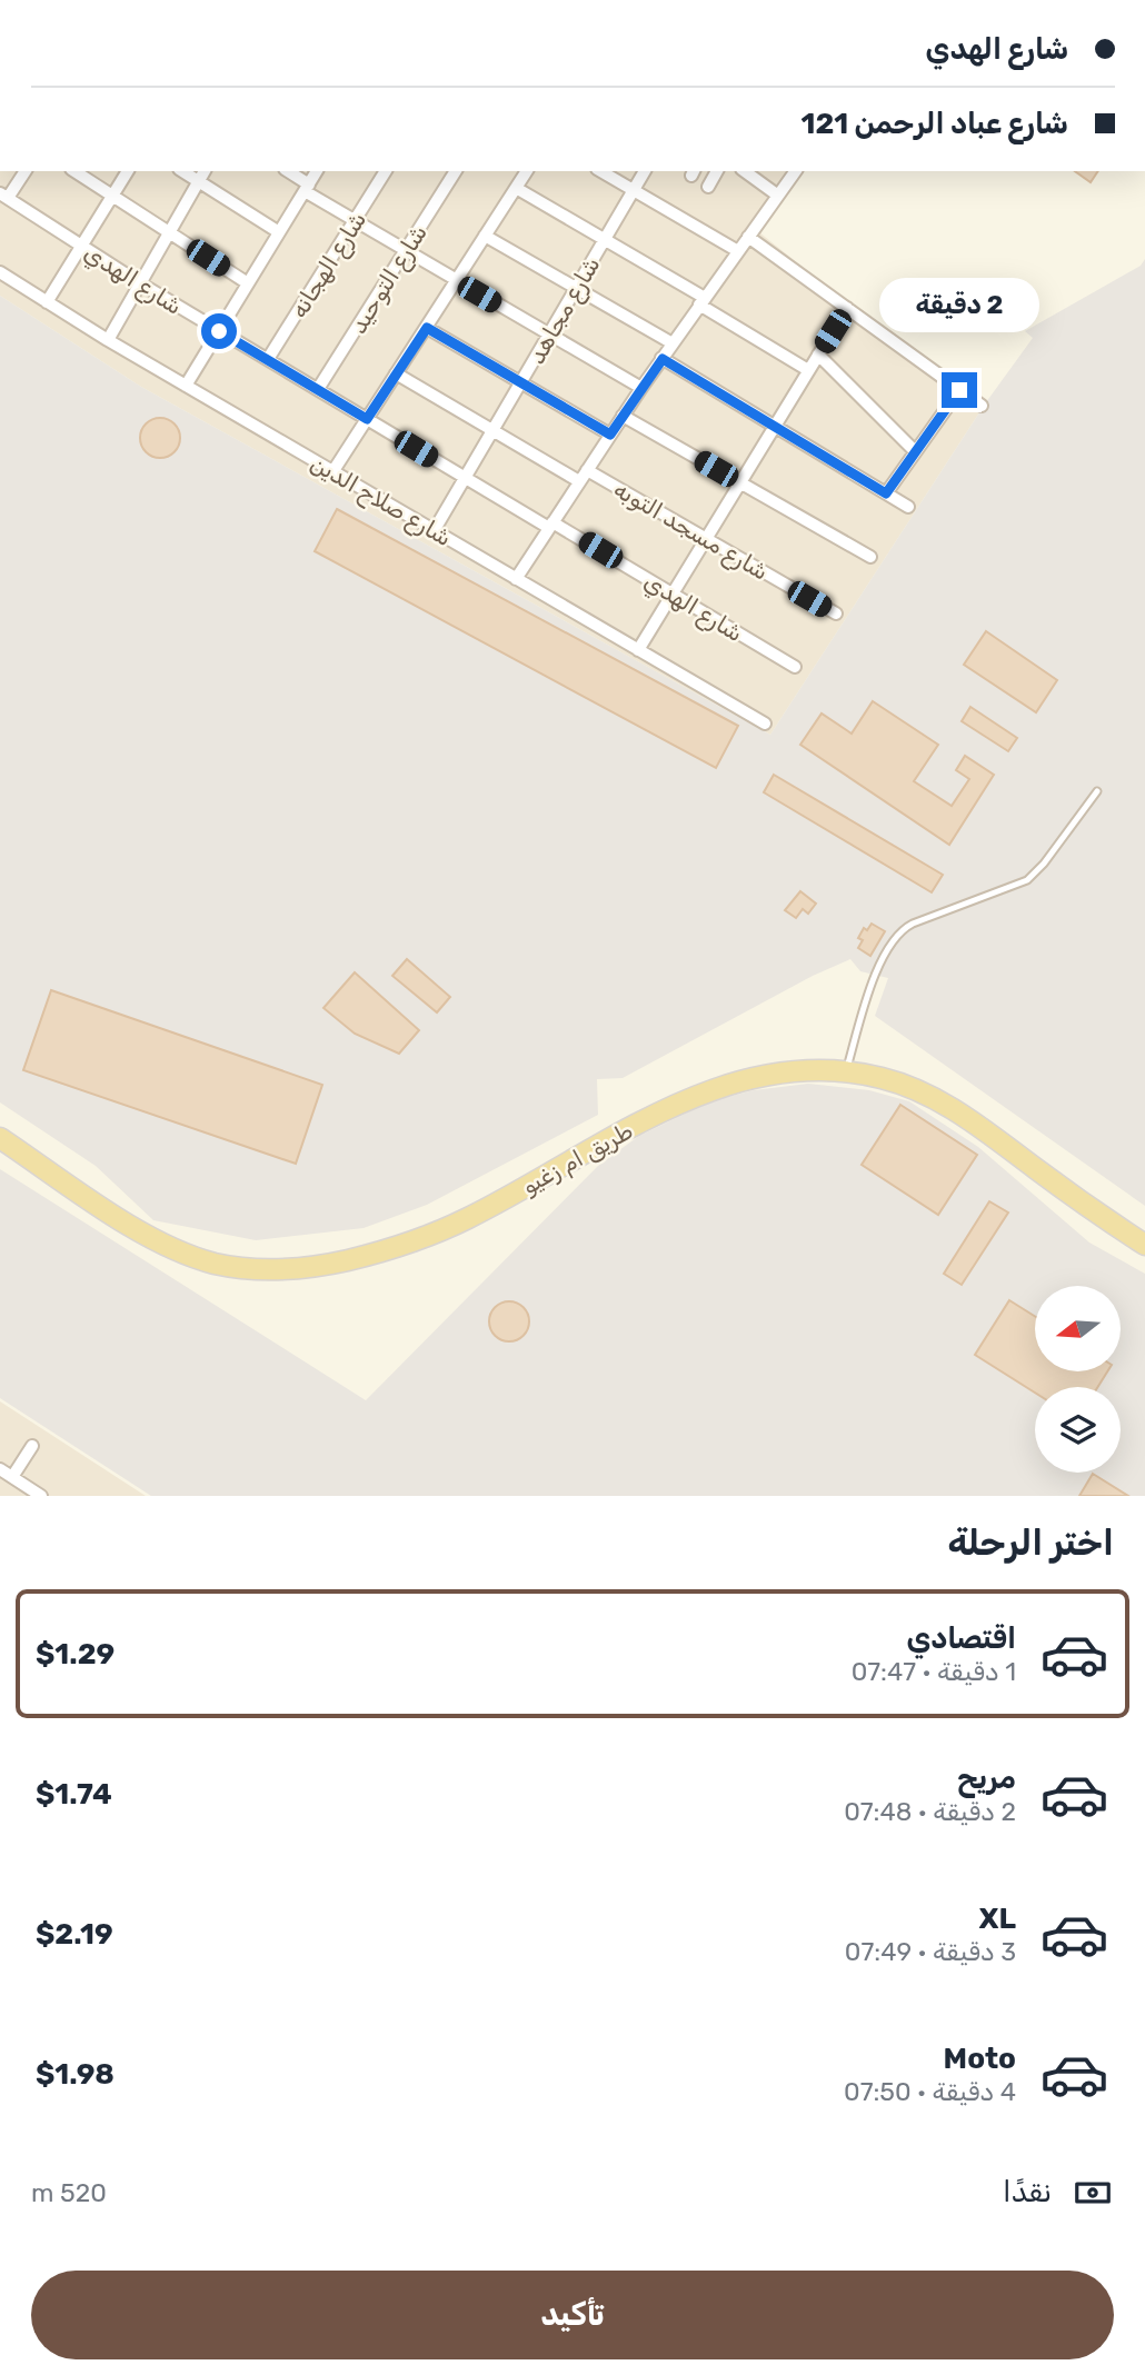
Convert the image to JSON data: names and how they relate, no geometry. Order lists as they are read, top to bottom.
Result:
{
  "streets": {
    "main road": ["طريق ام زغيو"],
    "street": [
      "شارع الهجانه",
      "شارع الهدي",
      "شارع التوحيد",
      "شارع مجاهد",
      "شارع صلاح الدين",
      "شارع مسجد التوبه"
    ]
  },
  "crossings": [
    ["شارع الهجانه", "شارع الهدي"],
    ["شارع الهدي", "شارع التوحيد"],
    ["شارع الهدي", "شارع مجاهد"],
    ["شارع مجاهد", "شارع صلاح الدين"],
    ["شارع مجاهد", "شارع مسجد التوبه"]
  ],
  "north": "left",
  "page": {
    "banner": ["شارع الهدي", "شارع عباد الرحمن 121"],
    "bubble": "2 دقيقة",
    "heading": "اختر الرحلة",
    "list": [
      {
        "name": "اقتصادي",
        "note": "1 دقيقة · 07:47",
        "value": "$1.29"
      },
      {
        "name": "مريح",
        "note": "2 دقيقة · 07:48",
        "value": "$1.74"
      },
      {
        "name": "XL",
        "note": "3 دقيقة · 07:49",
        "value": "$2.19"
      },
      {
        "name": "Moto",
        "note": "4 دقيقة · 07:50",
        "value": "$1.98"
      }
    ],
    "pay": ["نقدًا", "520 m"],
    "buttons": "تأكيد"
  }
}
